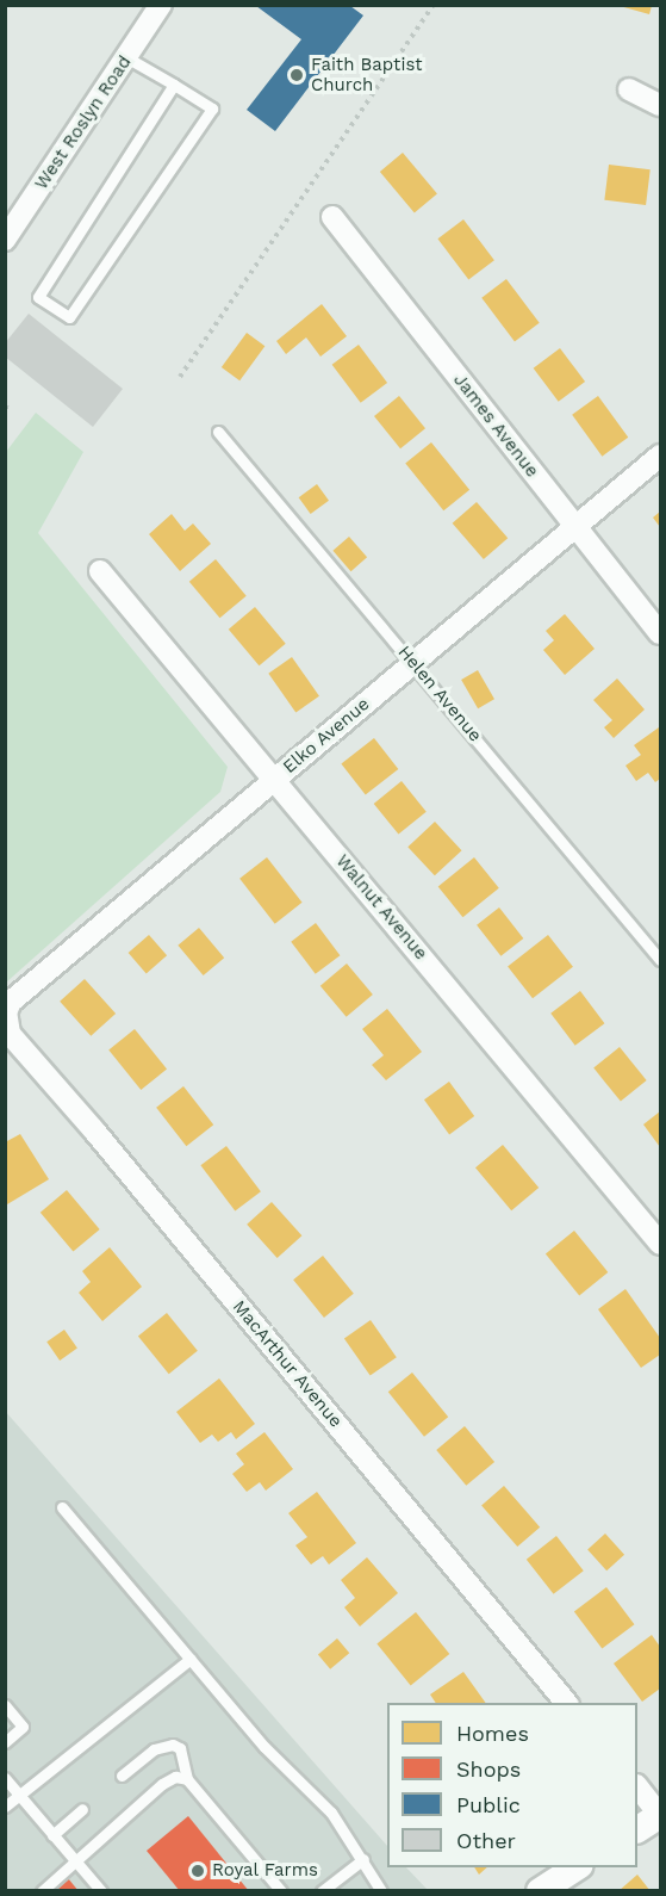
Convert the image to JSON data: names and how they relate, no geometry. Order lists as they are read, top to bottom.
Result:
{
  "streets": {
    "street": [
      "West Roslyn Road",
      "James Avenue",
      "Elko Avenue",
      "Walnut Avenue",
      "MacArthur Avenue"
    ],
    "lane": ["Helen Avenue"]
  },
  "crossings": [
    ["James Avenue", "Elko Avenue"],
    ["Helen Avenue", "Elko Avenue"],
    ["Elko Avenue", "Walnut Avenue"],
    ["Elko Avenue", "MacArthur Avenue"]
  ],
  "places": ["Faith Baptist Church", "Royal Farms"],
  "legend": [
    "Homes",
    "Shops",
    "Public",
    "Other"
  ]
}
